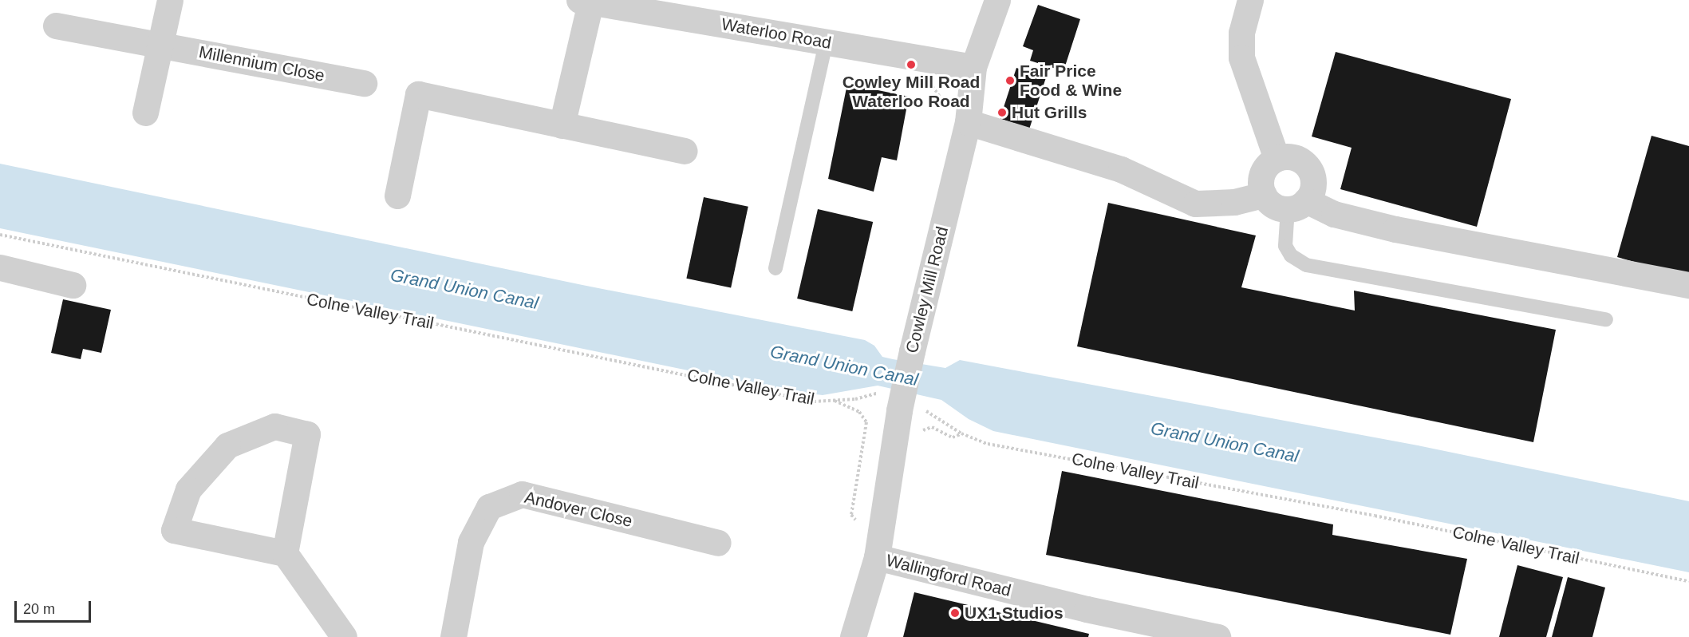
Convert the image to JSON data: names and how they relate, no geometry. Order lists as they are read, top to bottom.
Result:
{
  "streets": {
    "street": [
      "Waterloo Road",
      "Millennium Close",
      "Cowley Mill Road",
      "Andover Close",
      "Wallingford Road"
    ],
    "path": ["Colne Valley Trail"]
  },
  "crossings": [
    ["Waterloo Road", "Cowley Mill Road"],
    ["Cowley Mill Road", "Colne Valley Trail"],
    ["Cowley Mill Road", "Wallingford Road"]
  ],
  "water": ["Grand Union Canal"],
  "places": [
    "Cowley Mill Road Waterloo Road",
    "Fair Price Food & Wine",
    "Hut Grills",
    "UX1 Studios"
  ],
  "scale_bar": "20 m"
}
